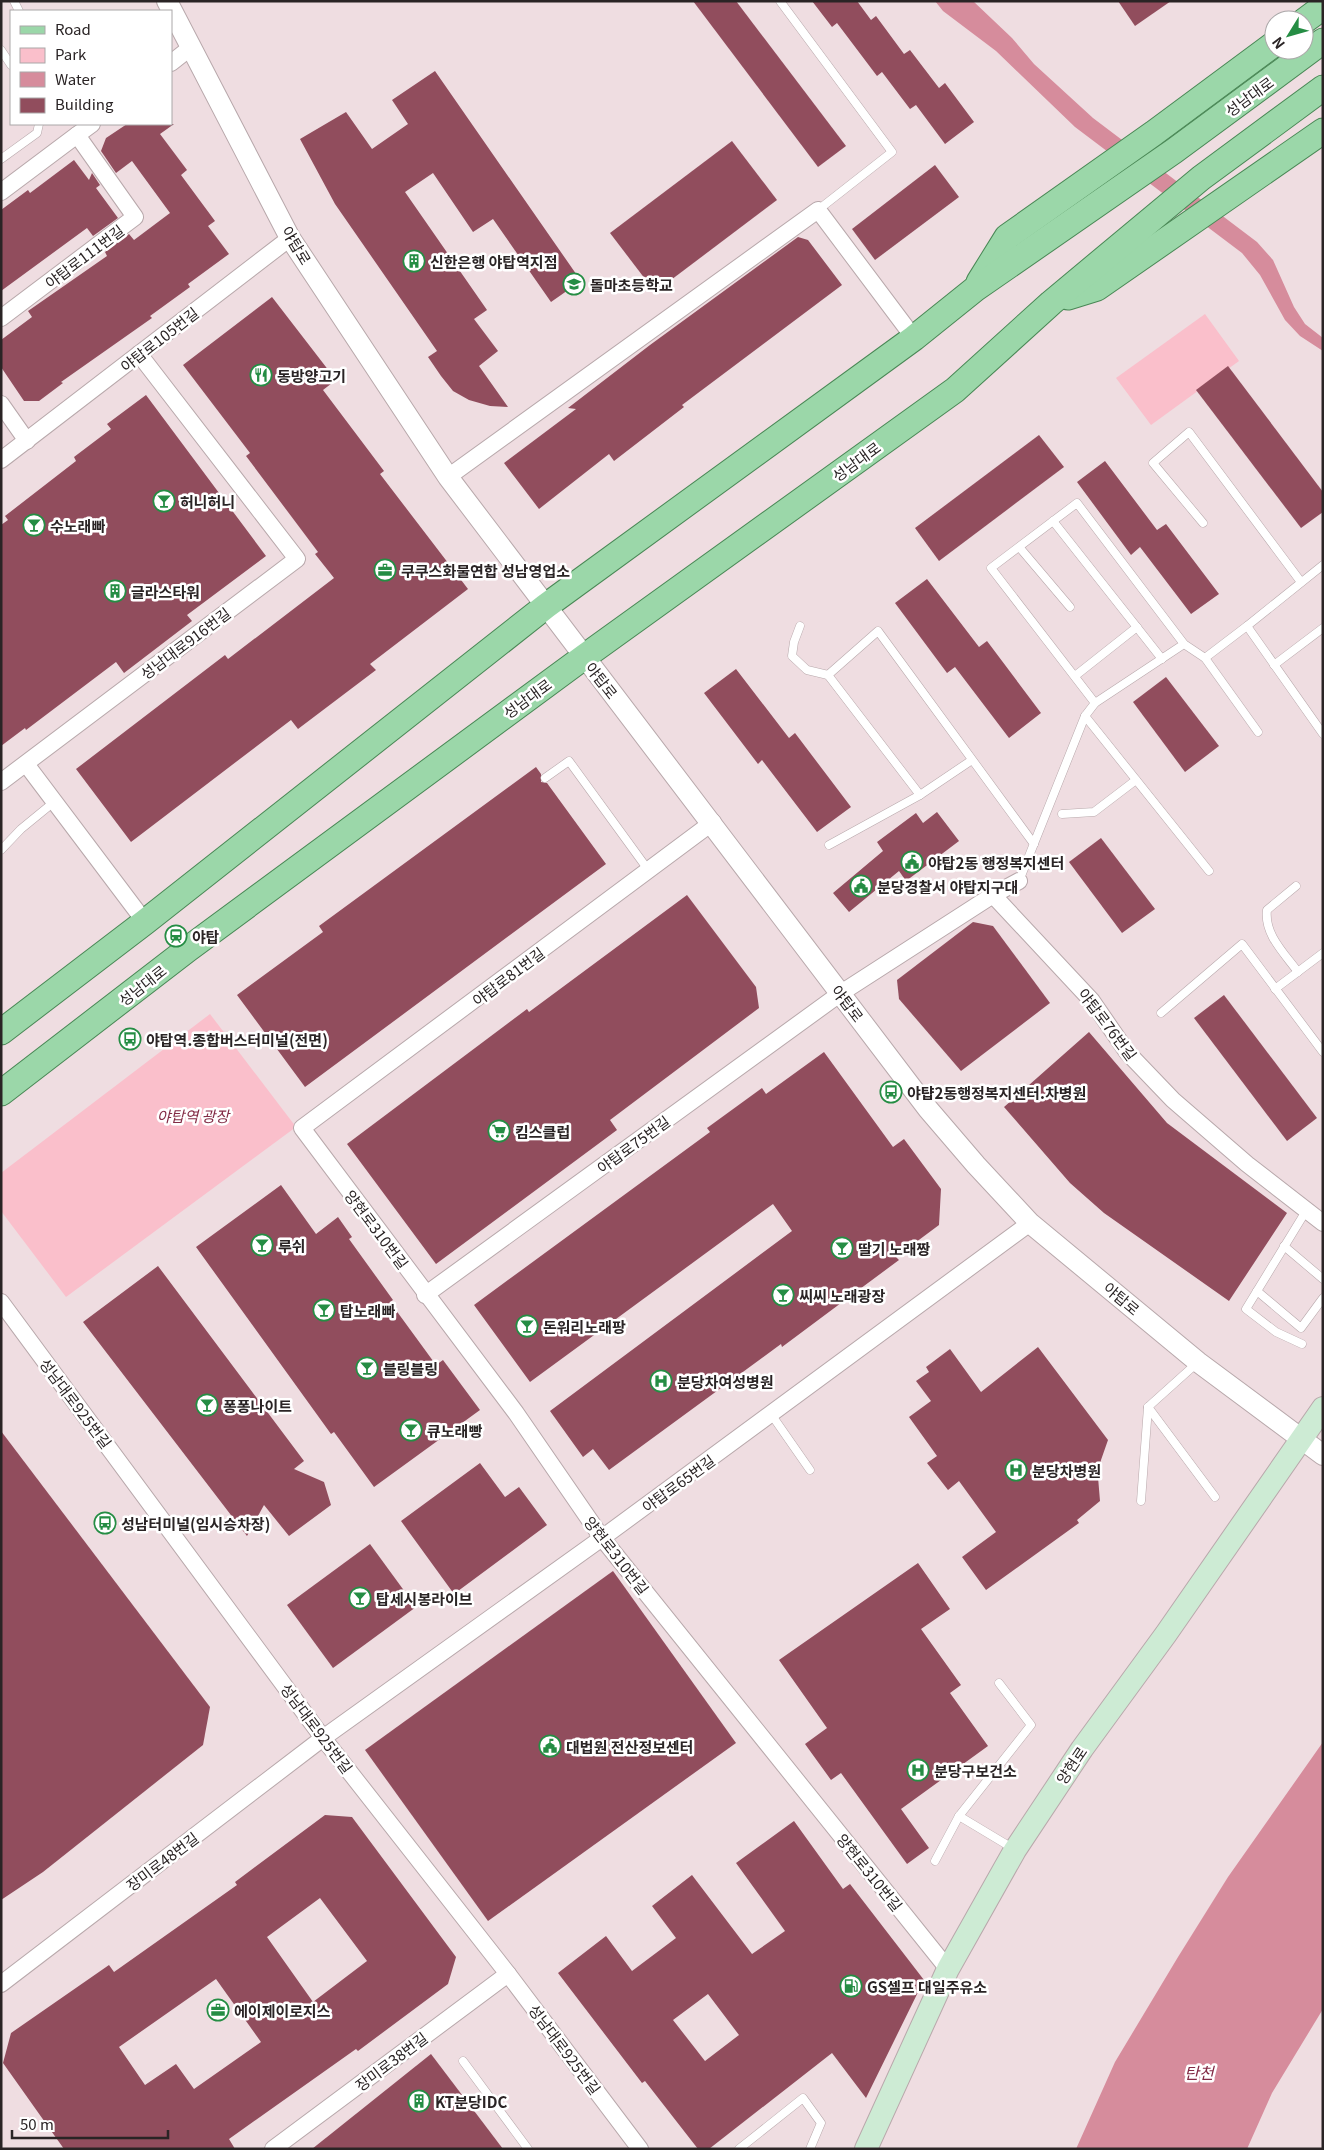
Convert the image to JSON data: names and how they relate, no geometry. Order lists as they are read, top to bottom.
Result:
{
  "streets": {
    "main road": ["성남대로", "양현로"],
    "street": [
      "야탑로",
      "야탑로111번길",
      "야탑로105번길",
      "성남대로916번길",
      "야탑로81번길",
      "야탑로76번길",
      "야탑로75번길",
      "양현로310번길",
      "성남대로925번길",
      "야탑로65번길",
      "장미로48번길",
      "장미로38번길"
    ]
  },
  "crossings": [
    ["성남대로", "야탑로"],
    ["야탑로", "야탑로105번길"],
    ["야탑로", "야탑로81번길"],
    ["야탑로", "야탑로75번길"],
    ["야탑로", "야탑로65번길"],
    ["야탑로", "양현로"],
    ["야탑로105번길", "성남대로916번길"],
    ["야탑로81번길", "양현로310번길"],
    ["야탑로75번길", "양현로310번길"],
    ["양현로310번길", "야탑로65번길"],
    ["양현로310번길", "양현로"],
    ["성남대로925번길", "야탑로65번길"],
    ["성남대로925번길", "장미로48번길"],
    ["성남대로925번길", "장미로38번길"],
    ["야탑로65번길", "장미로48번길"]
  ],
  "water": ["탄천"],
  "parks": ["야탑역 광장"],
  "places": {
    "building": ["신한은행 야탑역지점", "글라스타워", "KT분당IDC"],
    "school or university": ["돌마초등학교"],
    "restaurant": ["동방양고기"],
    "bar": [
      "허니허니",
      "수노래빠",
      "루쉬",
      "딸기 노래짱",
      "씨씨 노래광장",
      "탑노래빠",
      "돈워리노래팡",
      "블링블링",
      "퐁퐁나이트",
      "큐노래빵",
      "탑세시봉라이브"
    ],
    "office": ["쿠쿠스화물연합 성남영업소", "에이제이로지스"],
    "public building": ["야탑2동 행정복지센터", "분당경찰서 야탑지구대", "대법원 전산정보센터"],
    "station": ["야탑"],
    "bus stop": ["야탑역.종합버스터미널(전면)", "야턉2동행정복지센터.차병원", "성남터미널(임시승차장)"],
    "supermarket": ["킴스클럽"],
    "hospital": ["분당차여성병원", "분당차병원", "분당구보건소"],
    "fuel station": ["GS셀프 대일주유소"]
  },
  "legend": [
    "Road",
    "Park",
    "Water",
    "Building"
  ],
  "scale_bar": "50 m",
  "north": "bottom left"
}
